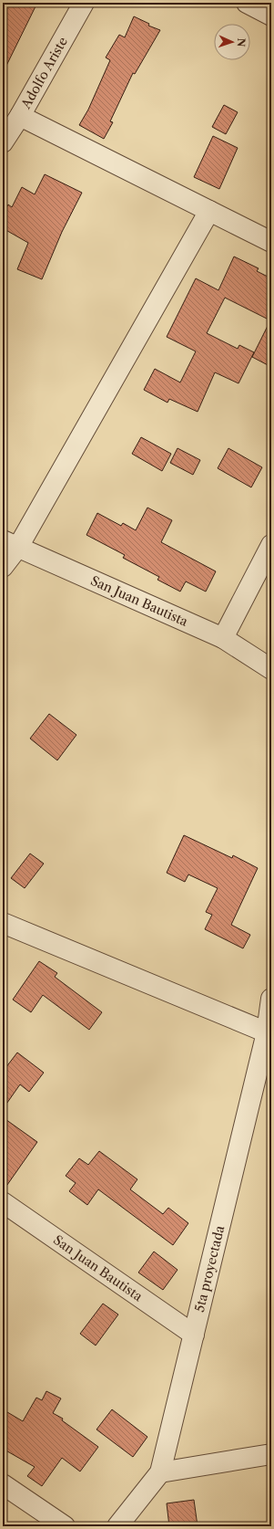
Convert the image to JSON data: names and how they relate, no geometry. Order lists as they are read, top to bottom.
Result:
{
  "streets": {
    "street": ["Adolfo Ariste", "San Juan Bautista", "5ta proyectada"]
  },
  "crossings": [
    ["San Juan Bautista", "5ta proyectada"]
  ],
  "north": "right"
}
